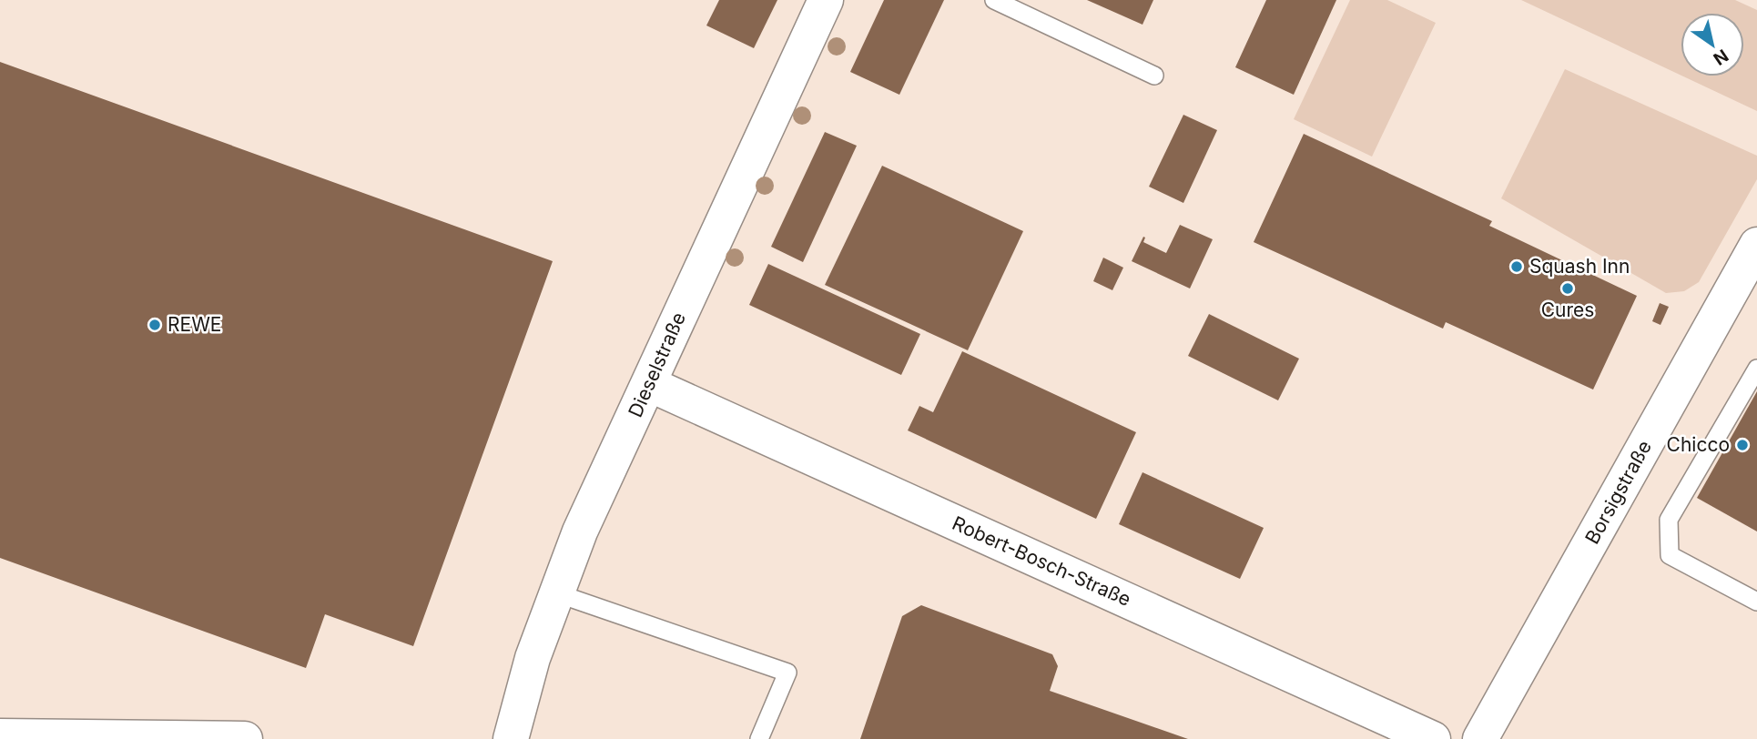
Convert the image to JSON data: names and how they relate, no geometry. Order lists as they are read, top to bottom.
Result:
{
  "streets": {
    "street": ["Dieselstraße", "Borsigstraße", "Robert-Bosch-Straße"]
  },
  "crossings": [
    ["Dieselstraße", "Robert-Bosch-Straße"]
  ],
  "places": [
    "Squash Inn",
    "Cures",
    "REWE",
    "Chicco"
  ],
  "north": "bottom right"
}
